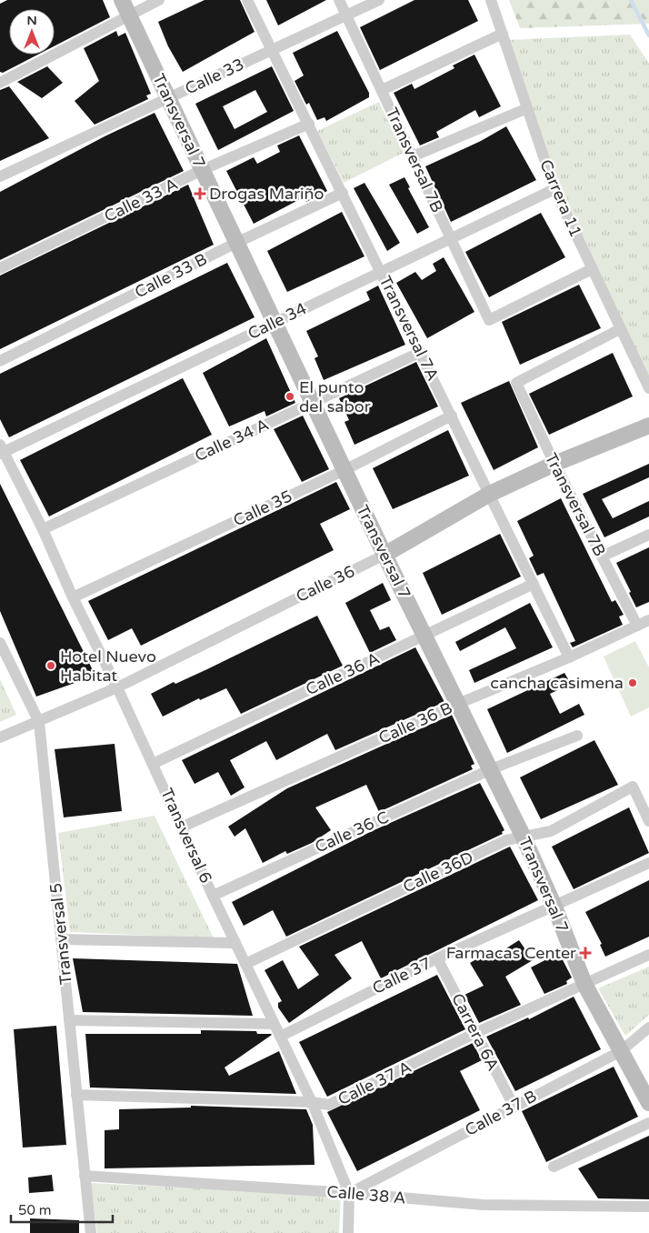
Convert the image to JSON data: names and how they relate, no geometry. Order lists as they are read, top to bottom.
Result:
{
  "streets": {
    "street": [
      "Calle 33",
      "Transversal 7",
      "Transversal 7B",
      "Carrera 11",
      "Calle 33 A",
      "Calle 33 B",
      "Calle 34",
      "Transversal 7A",
      "Calle 34 A",
      "Calle 35",
      "Calle 36",
      "Calle 36 A",
      "Calle 36 B",
      "Calle 36 C",
      "Transversal 6",
      "Calle 36D",
      "Transversal 5",
      "Calle 37",
      "Carrera 6A",
      "Calle 37 A",
      "Calle 37 B",
      "Calle 38 A"
    ]
  },
  "crossings": [
    ["Calle 33", "Transversal 7"],
    ["Calle 33", "Transversal 7B"],
    ["Calle 33", "Transversal 7A"],
    ["Transversal 7", "Calle 33 A"],
    ["Transversal 7", "Calle 33 B"],
    ["Transversal 7", "Calle 34"],
    ["Transversal 7", "Calle 34 A"],
    ["Transversal 7", "Calle 35"],
    ["Transversal 7", "Calle 36"],
    ["Transversal 7", "Calle 36 A"],
    ["Transversal 7", "Calle 36 B"],
    ["Transversal 7", "Calle 36 C"],
    ["Transversal 7", "Calle 36D"],
    ["Transversal 7", "Calle 37"],
    ["Transversal 7", "Calle 37 A"],
    ["Transversal 7", "Calle 37 B"],
    ["Transversal 7B", "Carrera 11"],
    ["Transversal 7B", "Calle 34"],
    ["Transversal 7B", "Calle 36"],
    ["Transversal 7B", "Calle 36 B"],
    ["Carrera 11", "Calle 34"],
    ["Calle 33 A", "Transversal 7A"],
    ["Calle 33 B", "Transversal 7A"],
    ["Calle 34", "Transversal 7A"],
    ["Calle 34", "Transversal 6"],
    ["Transversal 7A", "Calle 34 A"],
    ["Transversal 7A", "Calle 35"],
    ["Transversal 7A", "Calle 36"],
    ["Transversal 7A", "Calle 36 A"],
    ["Transversal 7A", "Calle 36 B"],
    ["Calle 34 A", "Transversal 6"],
    ["Calle 35", "Transversal 6"],
    ["Calle 36", "Transversal 6"],
    ["Calle 36", "Transversal 5"],
    ["Calle 36 A", "Transversal 6"],
    ["Calle 36 B", "Transversal 6"],
    ["Calle 36 C", "Transversal 6"],
    ["Transversal 6", "Calle 36D"],
    ["Transversal 6", "Calle 37"],
    ["Transversal 6", "Calle 37 A"],
    ["Transversal 6", "Calle 37 B"],
    ["Transversal 6", "Calle 38 A"],
    ["Transversal 5", "Calle 37 A"],
    ["Transversal 5", "Calle 38 A"],
    ["Calle 37", "Carrera 6A"],
    ["Carrera 6A", "Calle 37 A"],
    ["Carrera 6A", "Calle 37 B"],
    ["Calle 37 B", "Calle 38 A"]
  ],
  "places": {
    "health": ["Drogas Mariño", "Farmacas Center"],
    "other": ["El punto del sabor", "Hotel Nuevo Habitat", "cancha casimena"]
  },
  "scale_bar": "50 m",
  "north": "top"
}
